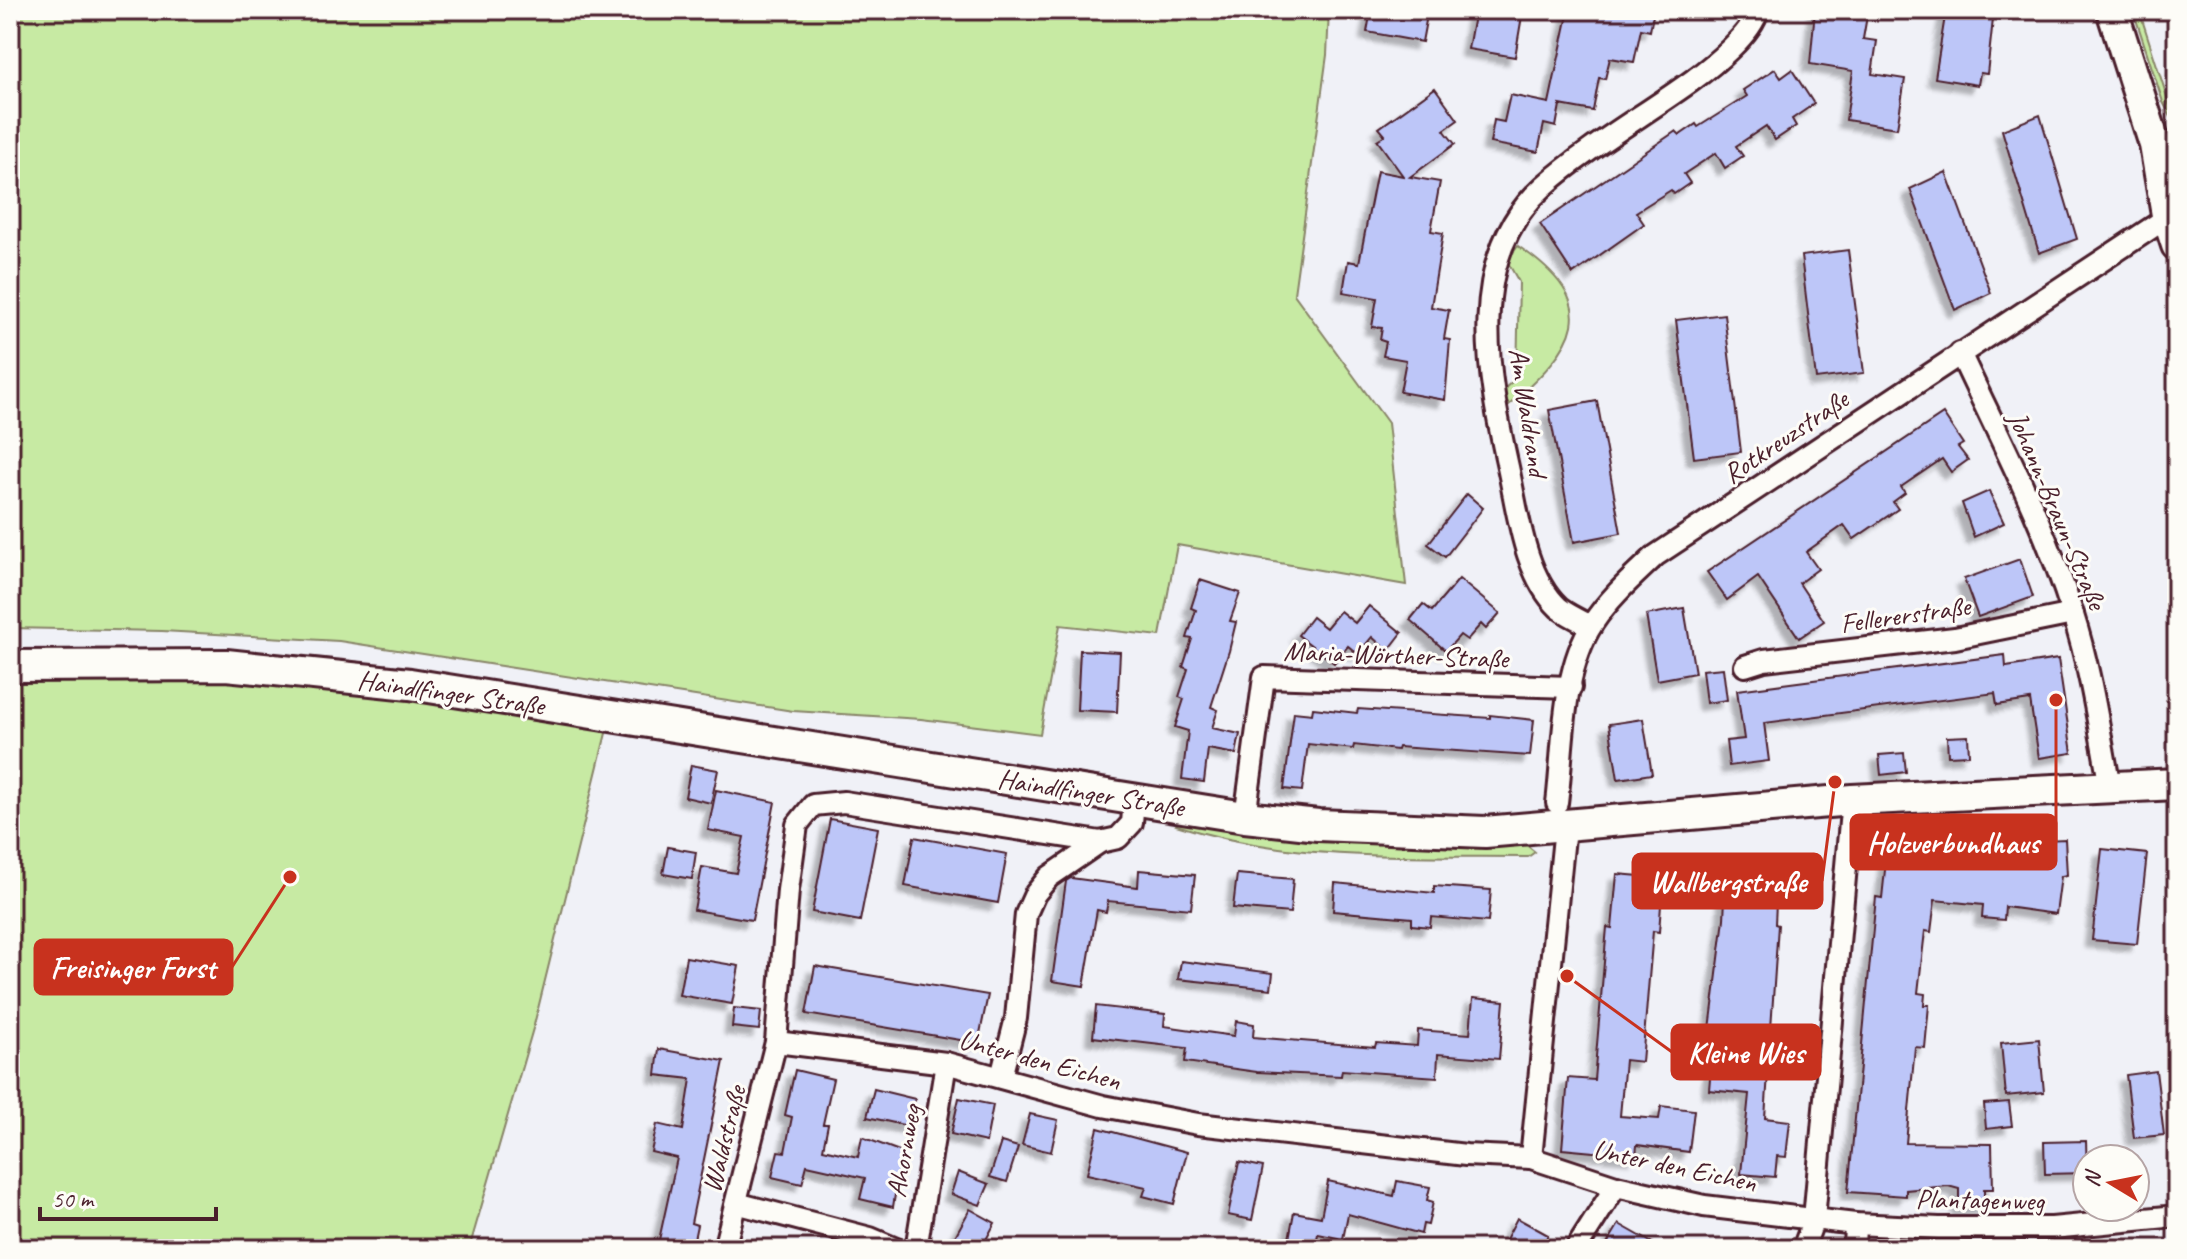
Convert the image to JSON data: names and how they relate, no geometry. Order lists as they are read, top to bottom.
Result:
{
  "streets": {
    "street": [
      "Am Waldrand",
      "Rotkreuzstraße",
      "Johann-Braun-Straße",
      "Fellererstraße",
      "Maria-Wörther-Straße",
      "Haindlfinger Straße",
      "Unter den Eichen",
      "Waldstraße",
      "Ahornweg",
      "Plantagenweg"
    ]
  },
  "crossings": [
    ["Am Waldrand", "Rotkreuzstraße"],
    ["Rotkreuzstraße", "Johann-Braun-Straße"],
    ["Rotkreuzstraße", "Maria-Wörther-Straße"],
    ["Rotkreuzstraße", "Haindlfinger Straße"],
    ["Rotkreuzstraße", "Unter den Eichen"],
    ["Johann-Braun-Straße", "Fellererstraße"],
    ["Johann-Braun-Straße", "Haindlfinger Straße"],
    ["Maria-Wörther-Straße", "Haindlfinger Straße"],
    ["Unter den Eichen", "Waldstraße"],
    ["Unter den Eichen", "Ahornweg"],
    ["Unter den Eichen", "Plantagenweg"]
  ],
  "places": [
    "Holzverbundhaus",
    "Wallbergstraße",
    "Freisinger Forst",
    "Kleine Wies"
  ],
  "scale_bar": "50 m",
  "north": "left"
}
